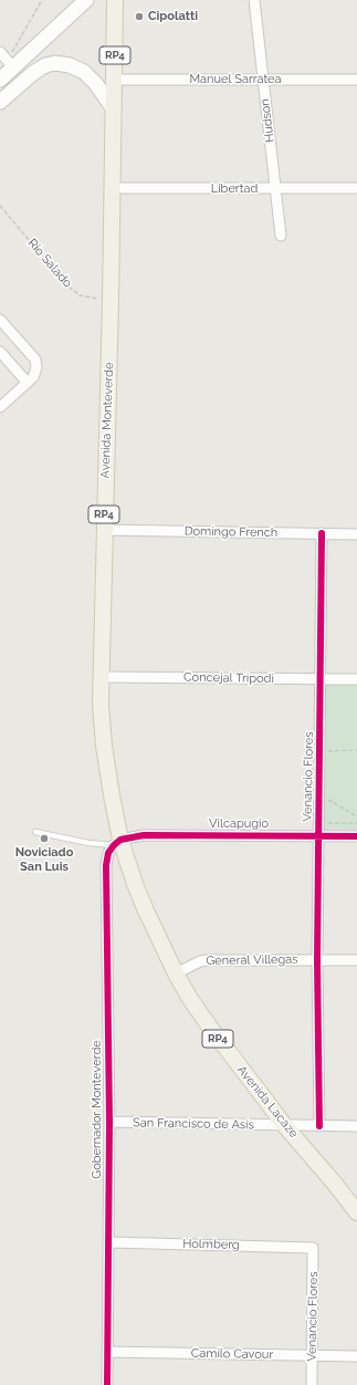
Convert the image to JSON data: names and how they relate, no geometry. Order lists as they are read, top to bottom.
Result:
{
  "streets": {
    "main road": ["RP4", "Avenida Monteverde", "Avenida Lacaze"],
    "street": [
      "Manuel Sarratea",
      "Hudson",
      "Libertad",
      "Domingo French",
      "Concejal Tripodi",
      "Venancio Flores",
      "Vilcapugio",
      "General Villegas",
      "Gobernador Monteverde",
      "San Francisco de Asís",
      "Holmberg",
      "Camilo Cavour"
    ],
    "path": ["Río Salado"]
  },
  "crossings": [
    ["Manuel Sarratea", "Hudson"],
    ["Manuel Sarratea", "Avenida Monteverde"],
    ["Hudson", "Libertad"],
    ["Libertad", "Avenida Monteverde"],
    ["Río Salado", "Avenida Monteverde"],
    ["Avenida Monteverde", "Domingo French"],
    ["Avenida Monteverde", "Concejal Tripodi"],
    ["Avenida Monteverde", "Vilcapugio"],
    ["Avenida Monteverde", "Avenida Lacaze"],
    ["Avenida Monteverde", "Gobernador Monteverde"],
    ["Domingo French", "Venancio Flores"],
    ["Concejal Tripodi", "Venancio Flores"],
    ["Venancio Flores", "Vilcapugio"],
    ["Venancio Flores", "General Villegas"],
    ["Venancio Flores", "San Francisco de Asís"],
    ["Venancio Flores", "Holmberg"],
    ["Venancio Flores", "Camilo Cavour"],
    ["Vilcapugio", "Avenida Lacaze"],
    ["Vilcapugio", "Gobernador Monteverde"],
    ["General Villegas", "Avenida Lacaze"],
    ["Avenida Lacaze", "Gobernador Monteverde"],
    ["Avenida Lacaze", "San Francisco de Asís"],
    ["Gobernador Monteverde", "San Francisco de Asís"],
    ["Gobernador Monteverde", "Holmberg"],
    ["Gobernador Monteverde", "Camilo Cavour"]
  ],
  "places": ["Cipolatti", "Noviciado San Luis"]
}
